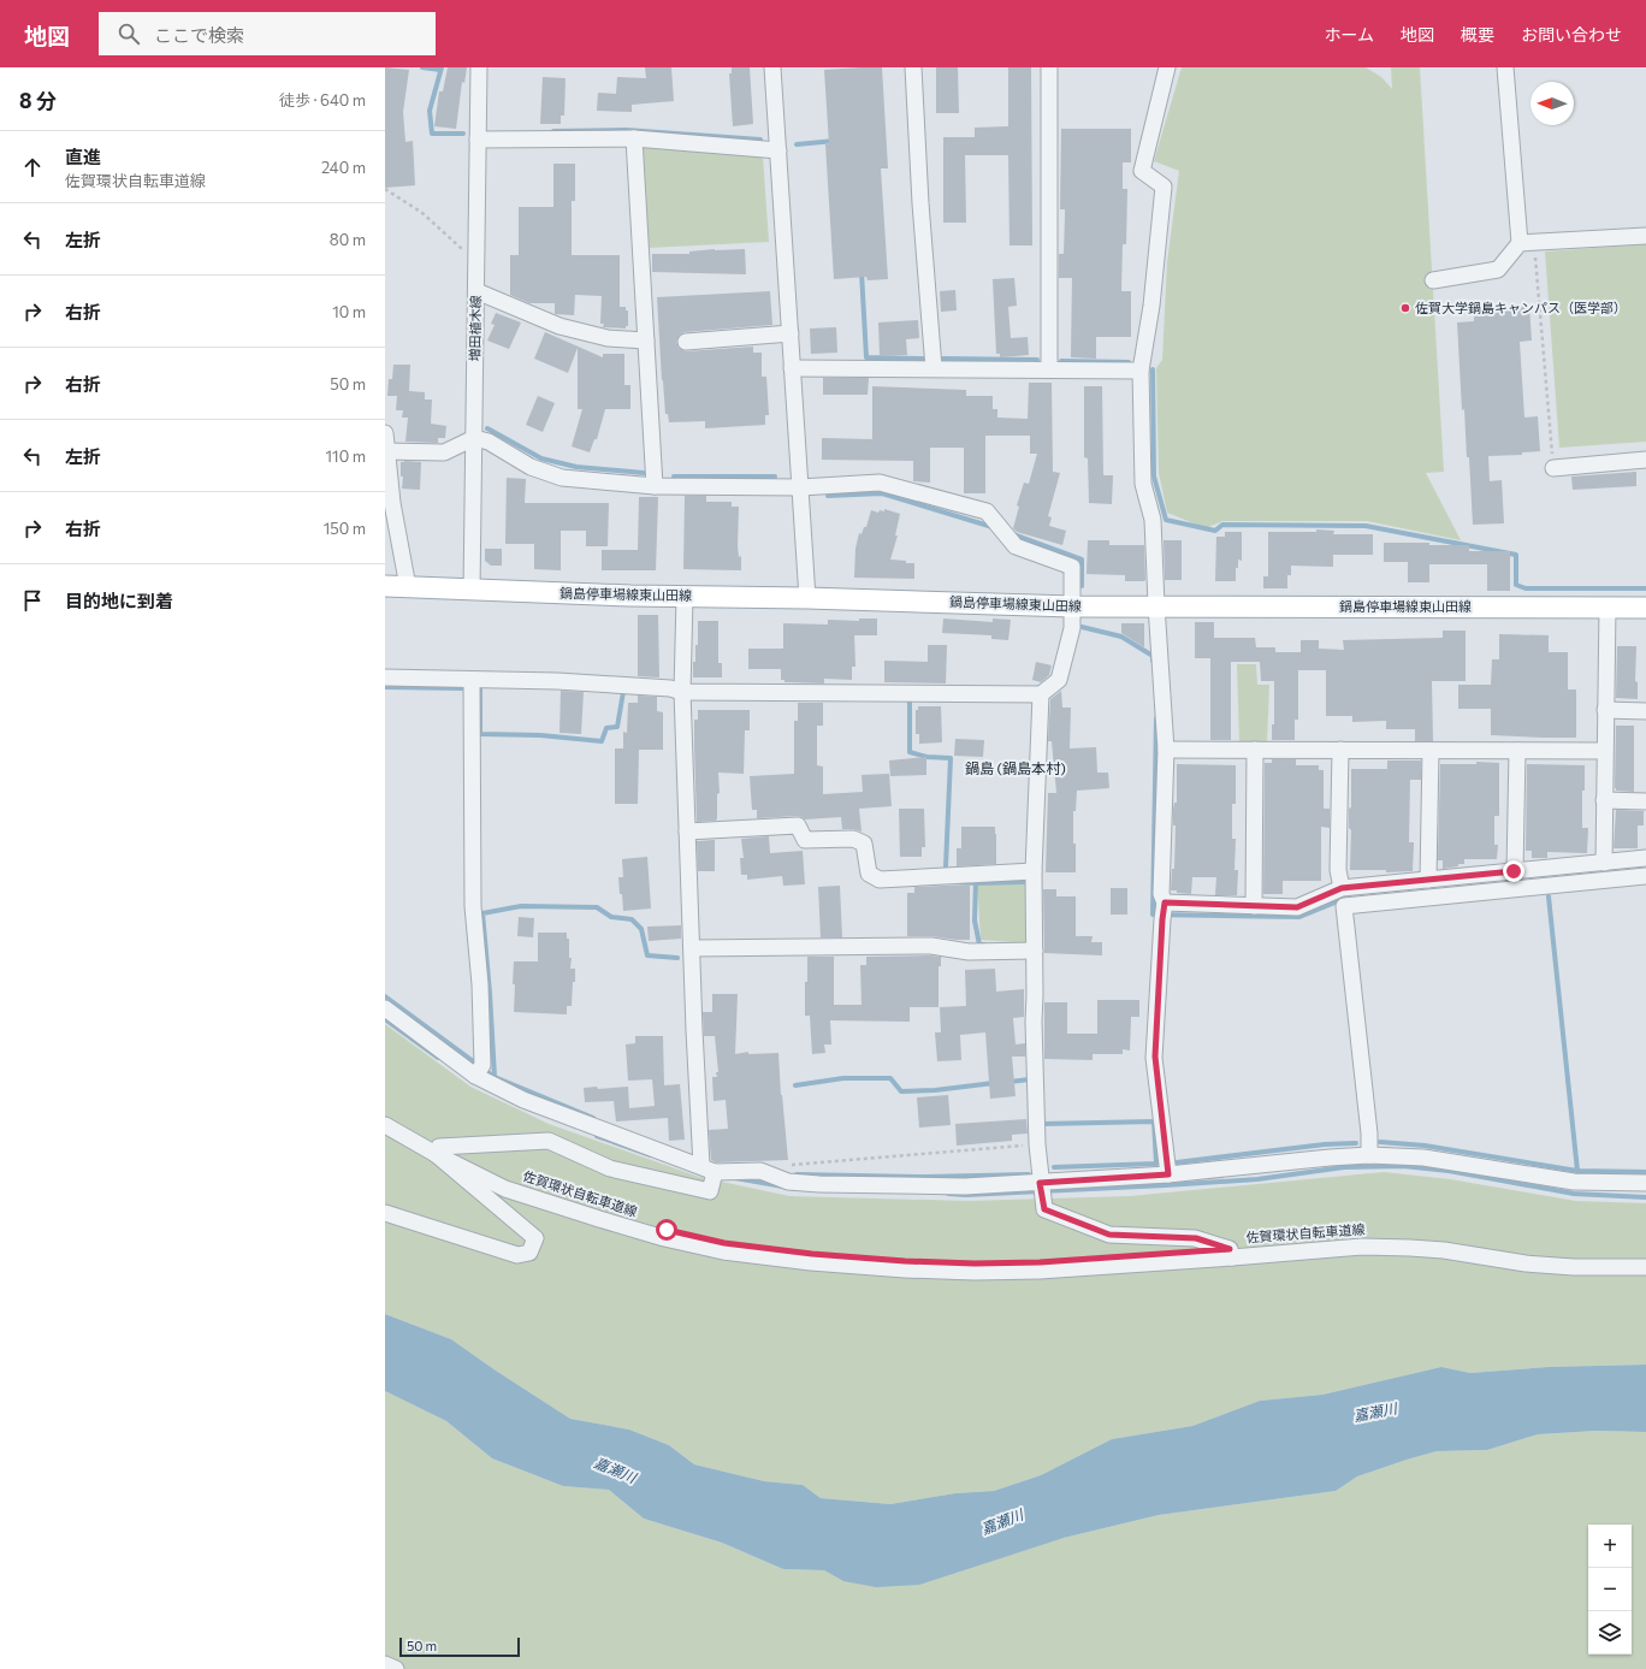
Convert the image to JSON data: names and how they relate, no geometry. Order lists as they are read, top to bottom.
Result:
{
  "streets": {
    "main road": ["鍋島停車場線東山田線"],
    "street": ["増田植木線"]
  },
  "crossings": [
    ["増田植木線", "鍋島停車場線東山田線"]
  ],
  "districts": ["鍋島 (鍋島本村)"],
  "water": ["嘉瀬川"],
  "places": ["佐賀大学鍋島キャンパス（医学部）"],
  "scale_bar": "50 m",
  "north": "left",
  "page": {
    "header": "地図",
    "search": "ここで検索",
    "nav": [
      "ホーム",
      "地図",
      "概要",
      "お問い合わせ"
    ],
    "heading": ["8 分", "徒歩 · 640 m"],
    "list": [
      ["直進", "佐賀環状自転車道線", "240 m"],
      ["左折", "80 m"],
      ["右折", "10 m"],
      ["右折", "50 m"],
      ["左折", "110 m"],
      ["右折", "150 m"],
      "目的地に到着"
    ],
    "map_buttons": ["+", "−"],
    "scale": "50 m"
  }
}
